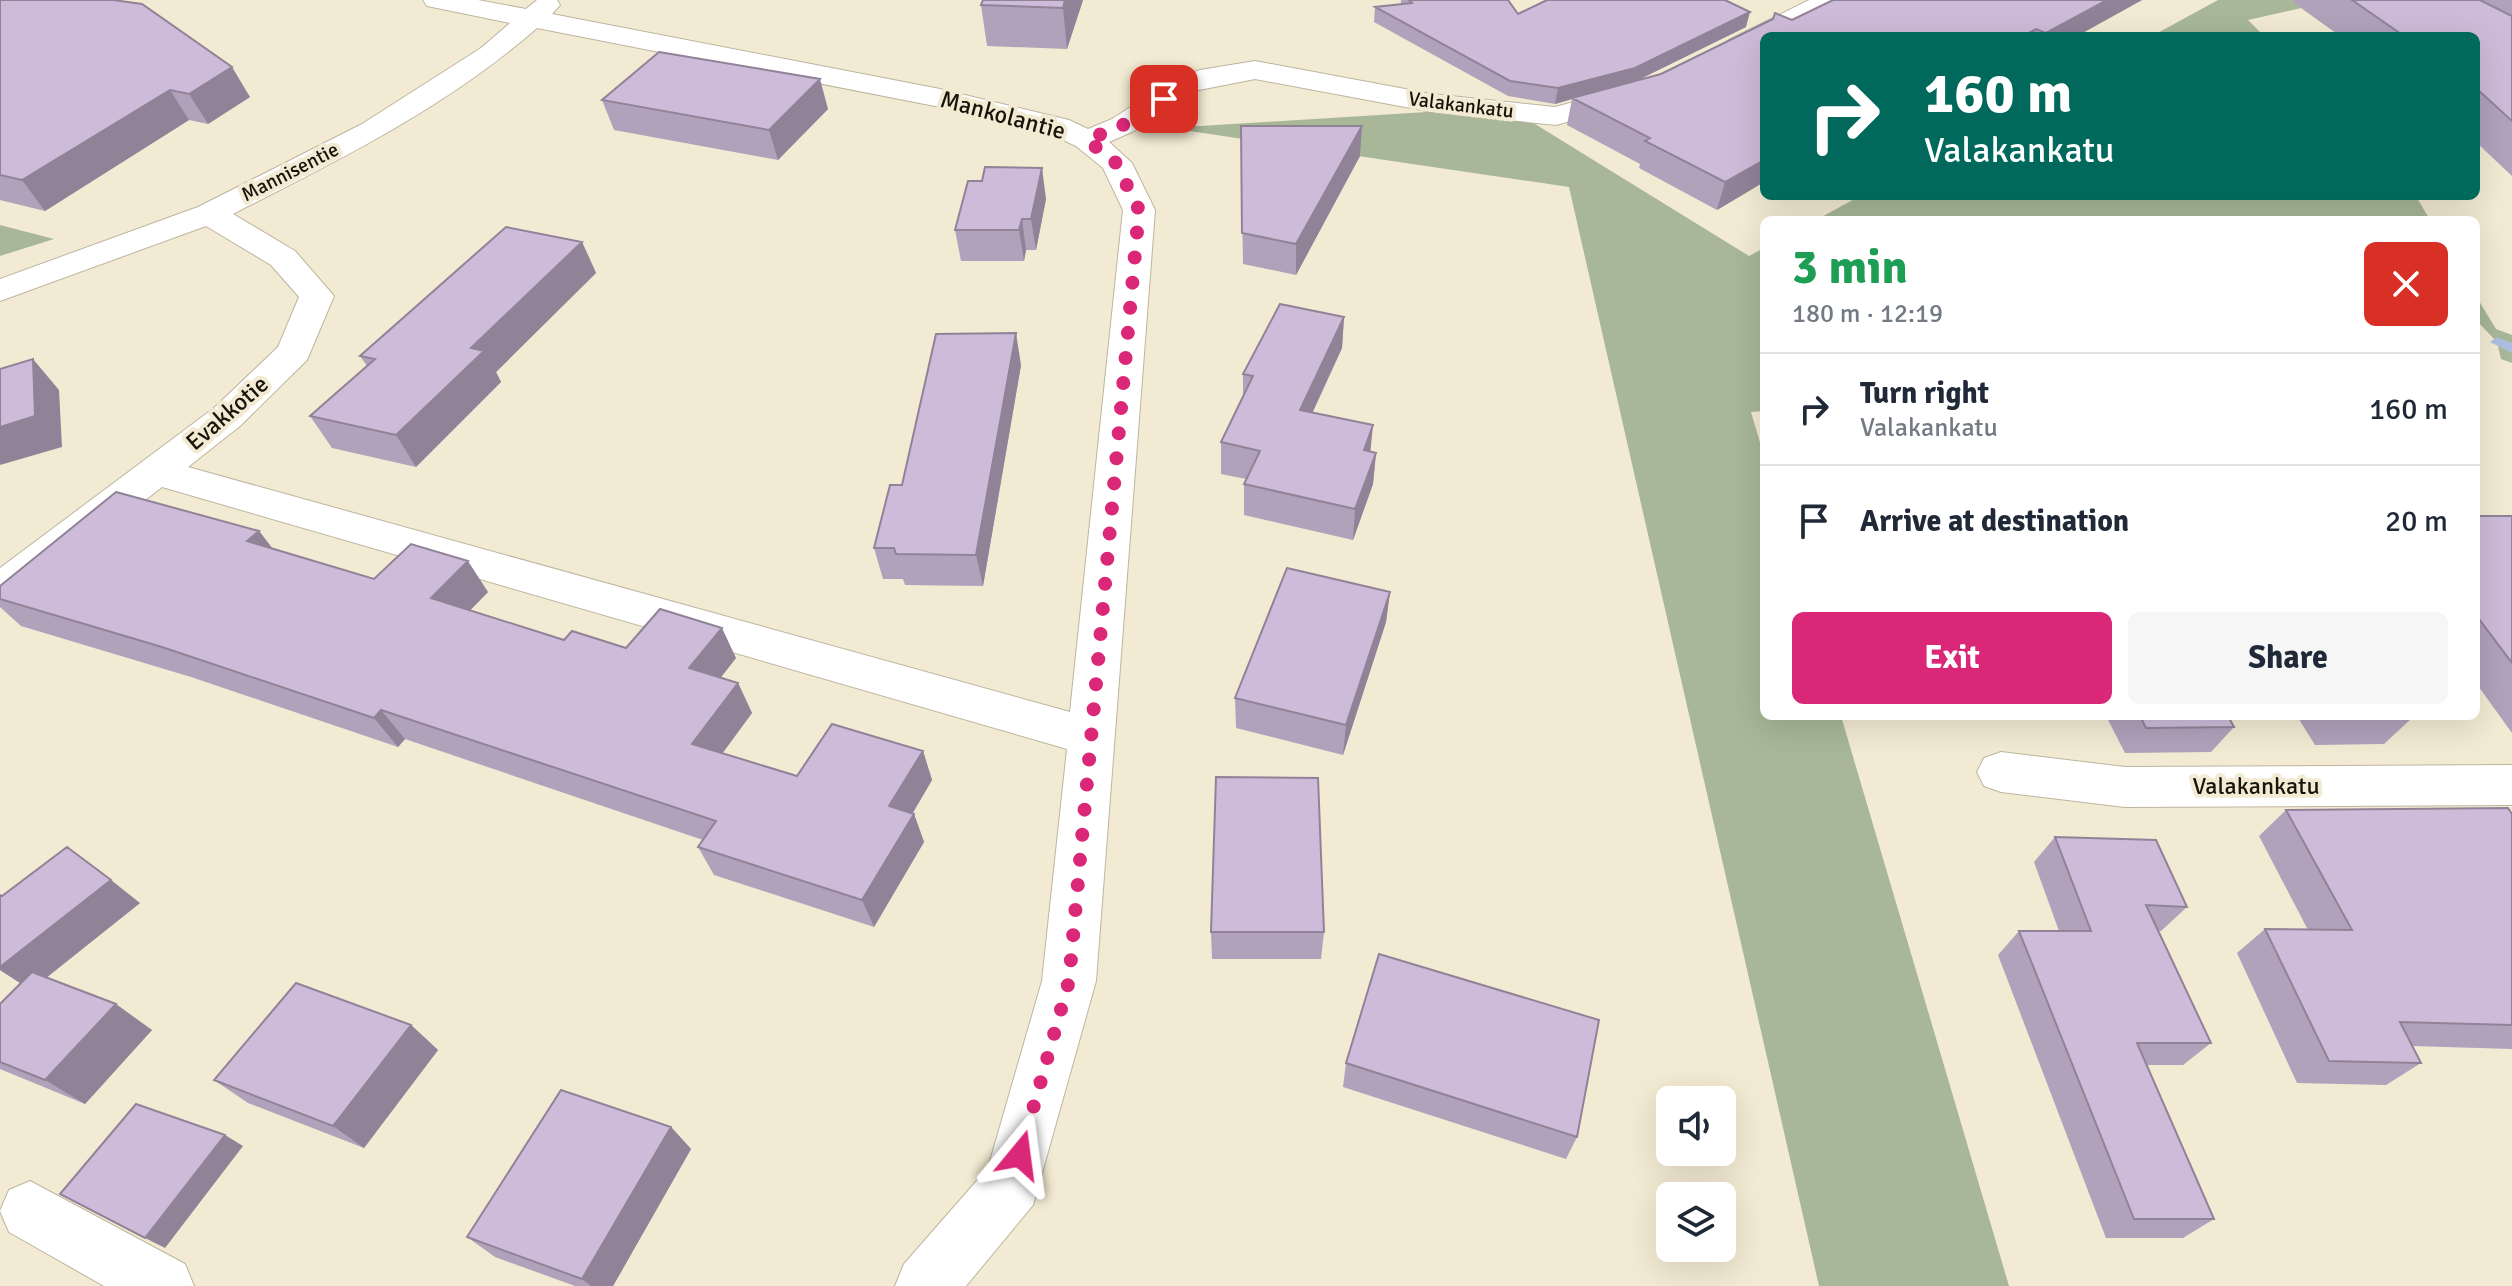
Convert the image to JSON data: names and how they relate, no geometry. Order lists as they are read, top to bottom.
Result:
{
  "streets": {
    "street": [
      "Valakankatu",
      "Mankolantie",
      "Mannisentie",
      "Evakkotie"
    ]
  },
  "crossings": [
    ["Valakankatu", "Mankolantie"],
    ["Mankolantie", "Mannisentie"],
    ["Mannisentie", "Evakkotie"]
  ],
  "page": {
    "turn": ["160 m", "Valakankatu"],
    "heading": ["3 min", "180 m · 12:19"],
    "list": [
      {
        "name": "Turn right",
        "note": "Valakankatu",
        "value": "160 m"
      },
      {
        "name": "Arrive at destination",
        "value": "20 m"
      }
    ],
    "buttons": ["Exit", "Share"]
  }
}
